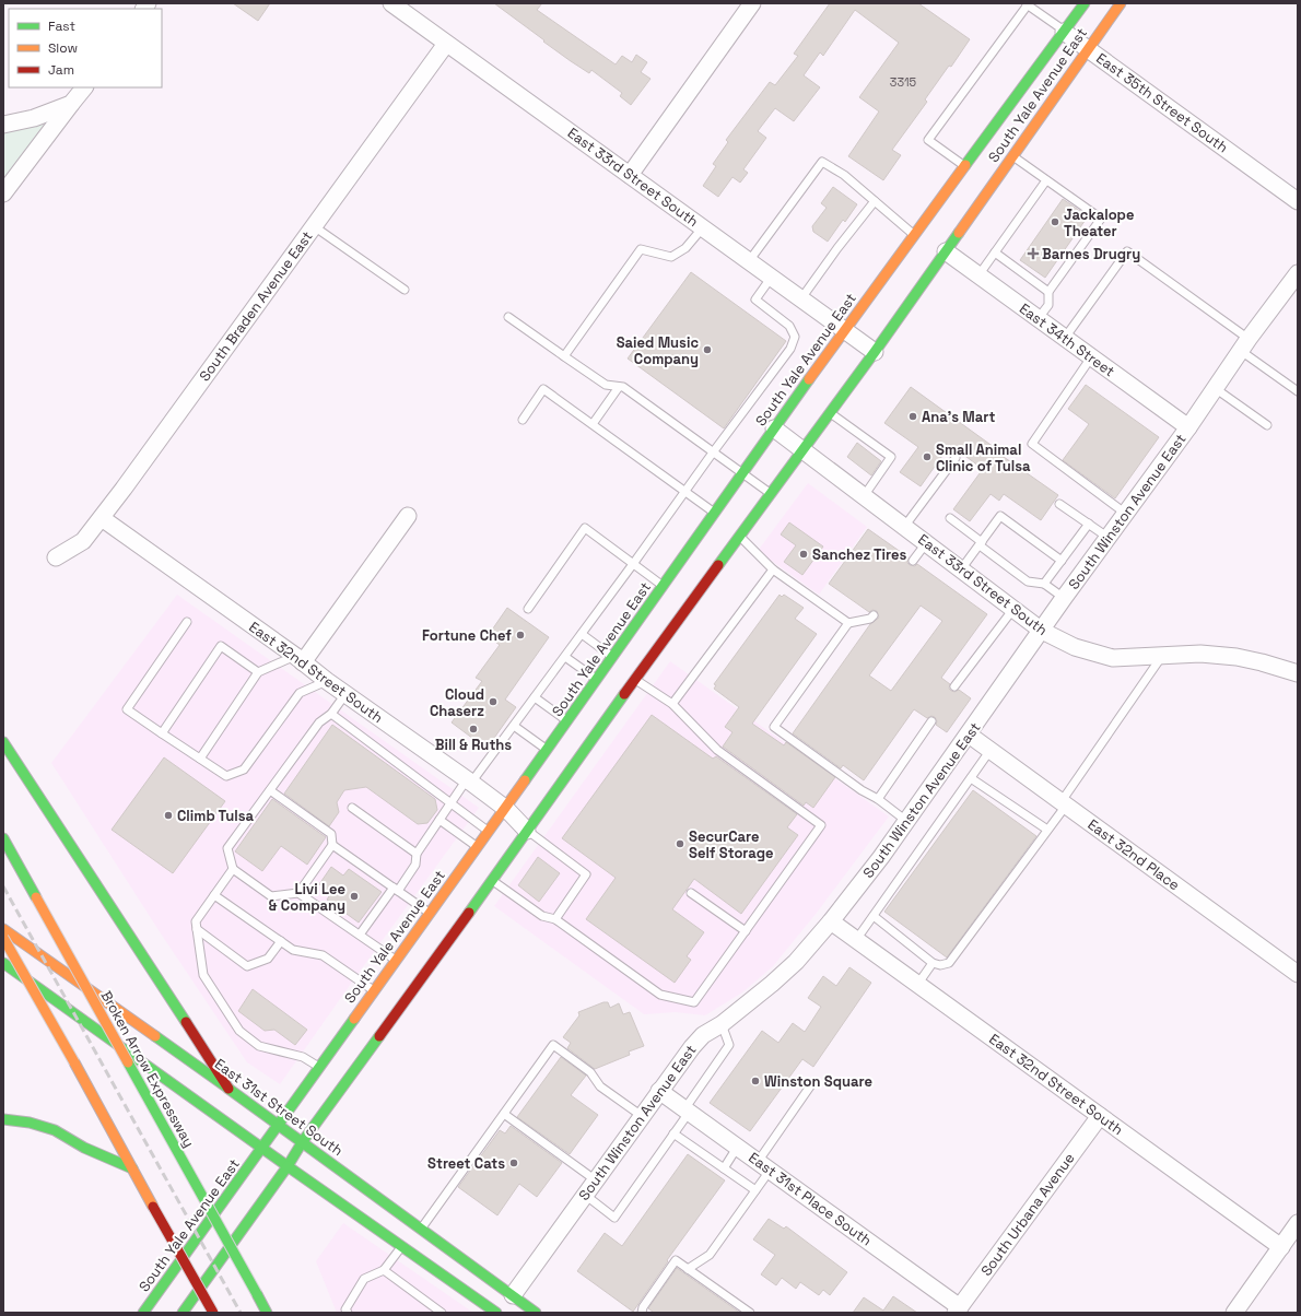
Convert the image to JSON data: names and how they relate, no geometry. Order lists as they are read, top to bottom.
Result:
{
  "streets": {
    "main road": ["South Yale Avenue East", "Broken Arrow Expressway", "East 31st Street South"],
    "street": [
      "East 35th Street South",
      "East 33rd Street South",
      "South Braden Avenue East",
      "East 34th Street",
      "South Winston Avenue East",
      "East 32nd Street South",
      "East 32nd Place",
      "East 31st Place South",
      "South Urbana Avenue"
    ]
  },
  "crossings": [
    ["South Yale Avenue East", "East 35th Street South"],
    ["South Yale Avenue East", "East 33rd Street South"],
    ["South Yale Avenue East", "East 34th Street"],
    ["South Yale Avenue East", "East 32nd Street South"],
    ["South Yale Avenue East", "East 31st Street South"],
    ["East 33rd Street South", "South Braden Avenue East"],
    ["East 33rd Street South", "South Winston Avenue East"],
    ["South Braden Avenue East", "East 32nd Street South"],
    ["East 34th Street", "South Winston Avenue East"],
    ["South Winston Avenue East", "East 32nd Street South"],
    ["South Winston Avenue East", "East 32nd Place"],
    ["South Winston Avenue East", "East 31st Street South"],
    ["South Winston Avenue East", "East 31st Place South"],
    ["East 32nd Street South", "South Urbana Avenue"],
    ["East 31st Place South", "South Urbana Avenue"]
  ],
  "places": {
    "other": [
      "Jackalope Theater",
      "Saied Music Company",
      "Ana's Mart",
      "Small Animal Clinic of Tulsa",
      "Sanchez Tires",
      "Fortune Chef",
      "Cloud Chaserz",
      "Bill & Ruths",
      "Climb Tulsa",
      "SecurCare Self Storage",
      "Livi Lee & Company",
      "Winston Square",
      "Street Cats"
    ],
    "health": ["Barnes Drugry"]
  },
  "house_numbers": ["3315"],
  "legend": ["Fast", "Slow", "Jam"]
}
